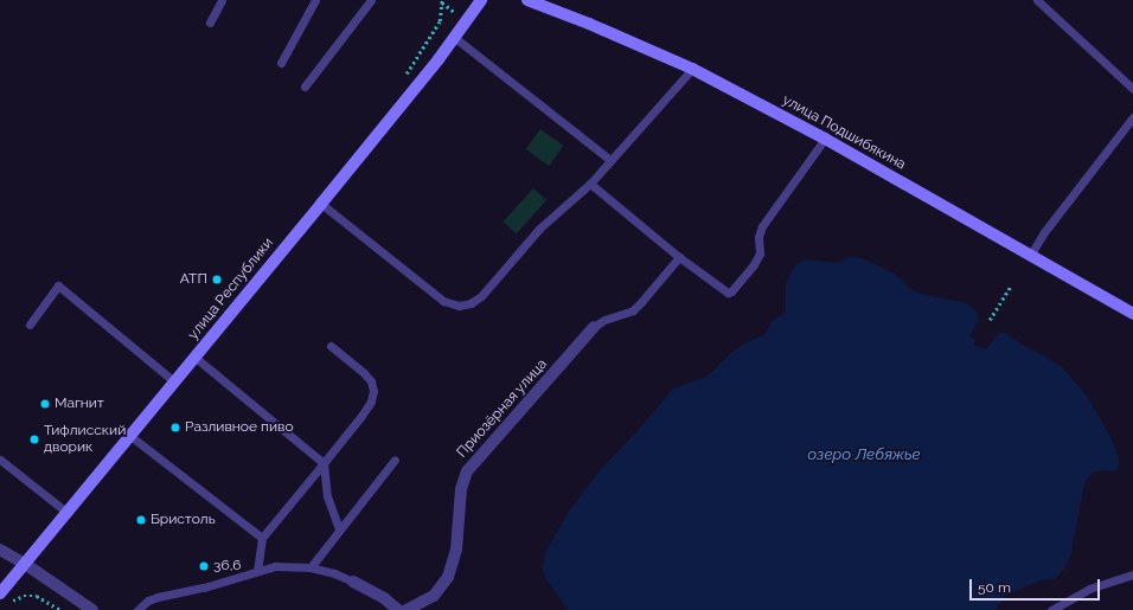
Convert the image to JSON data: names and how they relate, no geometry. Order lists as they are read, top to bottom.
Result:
{
  "streets": {
    "main road": ["улица Подшибякина", "улица Республики"],
    "street": ["Приозёрная улица"]
  },
  "water": ["озеро Лебяжье"],
  "places": [
    "АТП",
    "Магнит",
    "Разливное пиво",
    "Тифлисский дворик",
    "Бристоль",
    "36,6"
  ],
  "scale_bar": "50 m"
}
